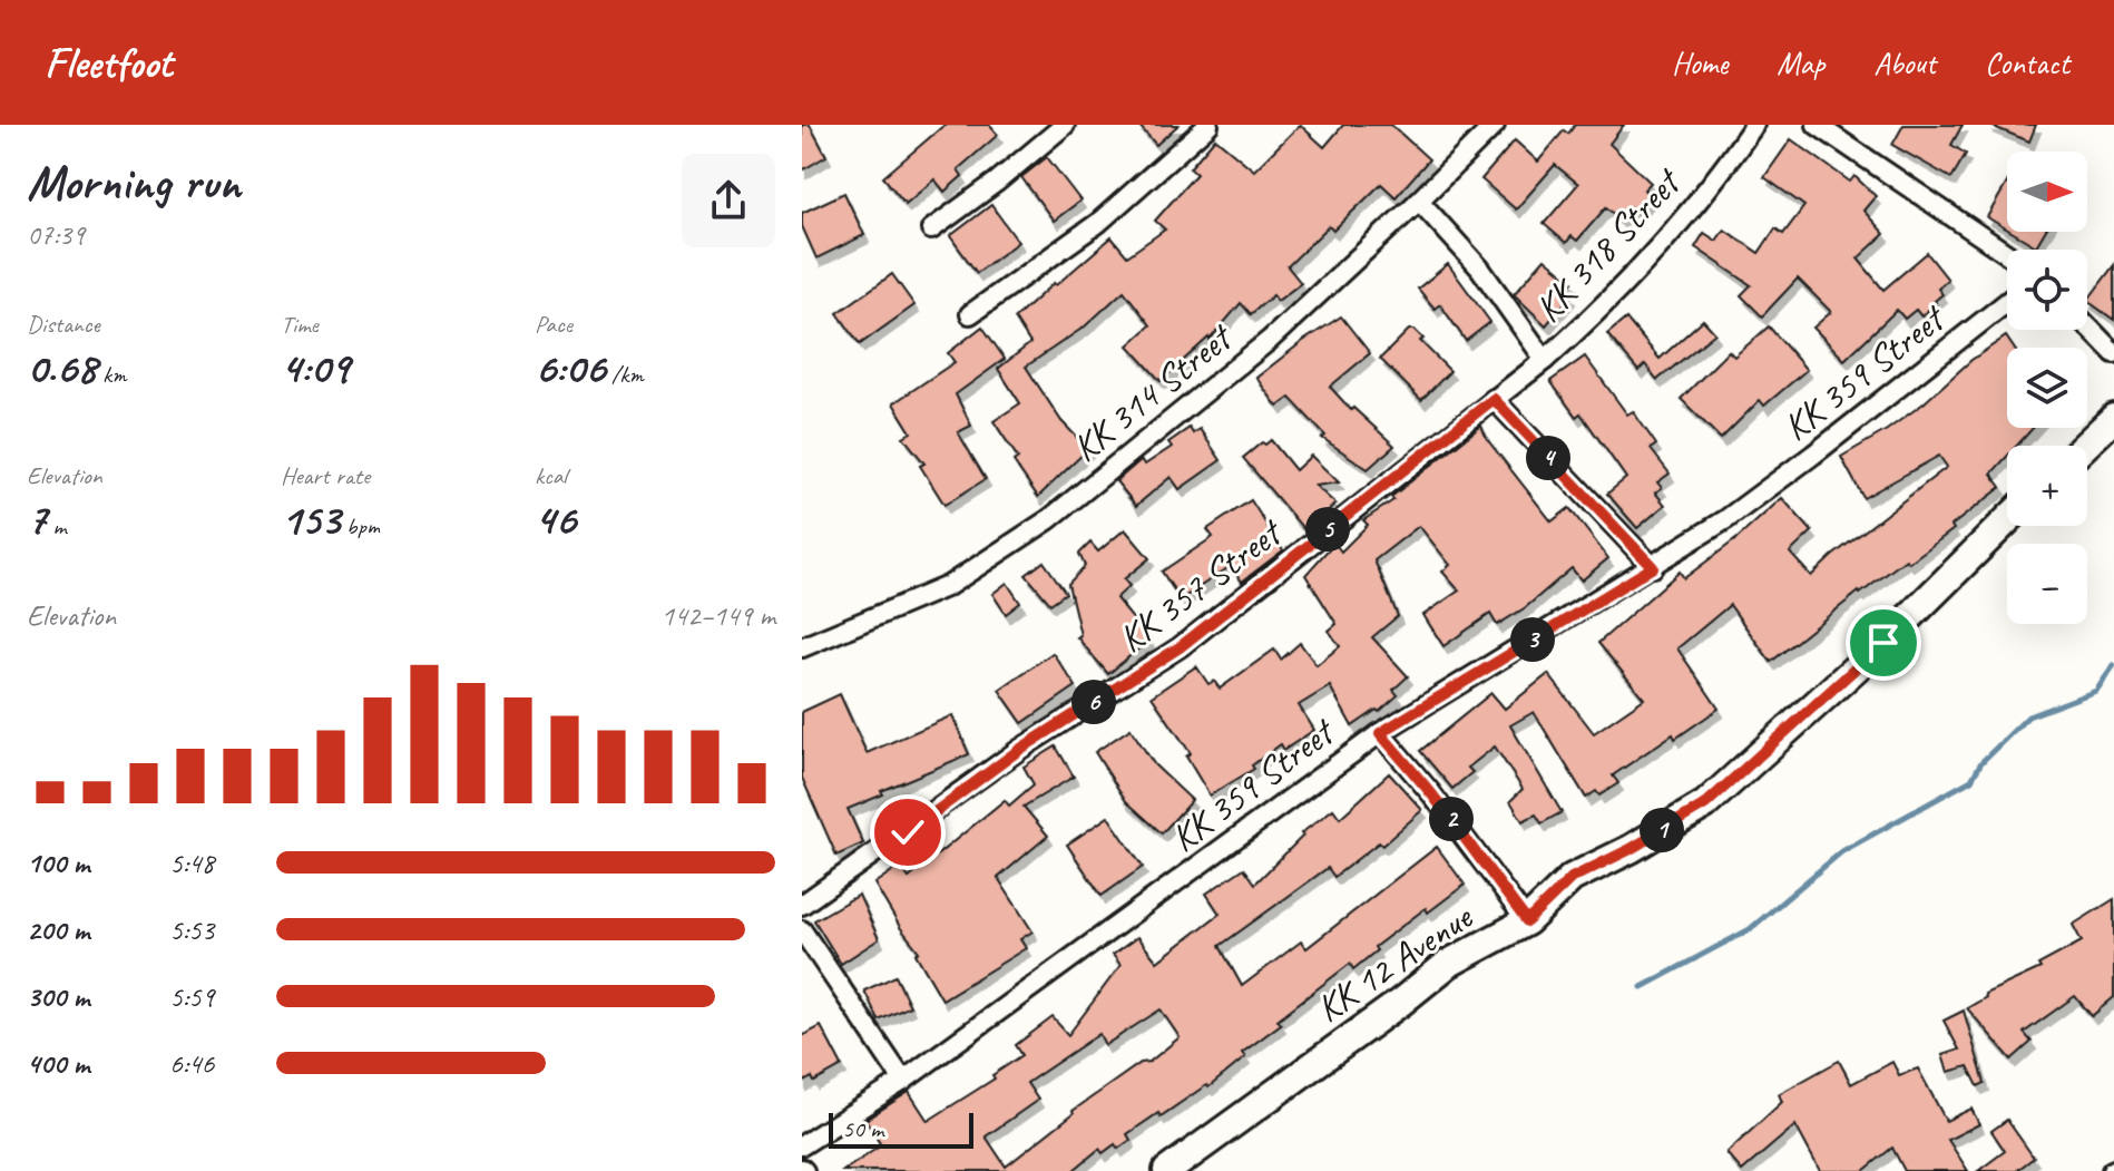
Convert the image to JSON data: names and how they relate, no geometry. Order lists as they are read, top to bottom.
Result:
{
  "streets": {
    "main road": ["KK 12 Avenue"],
    "street": [
      "KK 318 Street",
      "KK 359 Street",
      "KK 314 Street",
      "KK 357 Street"
    ]
  },
  "crossings": [
    ["KK 318 Street", "KK 357 Street"]
  ],
  "scale_bar": "50 m",
  "north": "right",
  "page": {
    "header": "Fleetfoot",
    "nav": [
      "Home",
      "Map",
      "About",
      "Contact"
    ],
    "heading": ["Morning run", "07:39"],
    "map_buttons": ["+", "−"],
    "stats": [
      ["Distance", "0.68 km"],
      ["Time", "4:09"],
      ["Pace", "6:06 /km"],
      ["Elevation", "7 m"],
      ["Heart rate", "153 bpm"],
      ["kcal", "46"]
    ],
    "pins": [
      "4",
      "5",
      "3",
      "6",
      "2",
      "1"
    ],
    "chart": ["Elevation", "142–149 m"],
    "list": [
      {
        "name": "100 m",
        "note": "5:48"
      },
      {
        "name": "200 m",
        "note": "5:53"
      },
      {
        "name": "300 m",
        "note": "5:59"
      },
      {
        "name": "400 m",
        "note": "6:46"
      }
    ],
    "scale": "50 m"
  }
}
